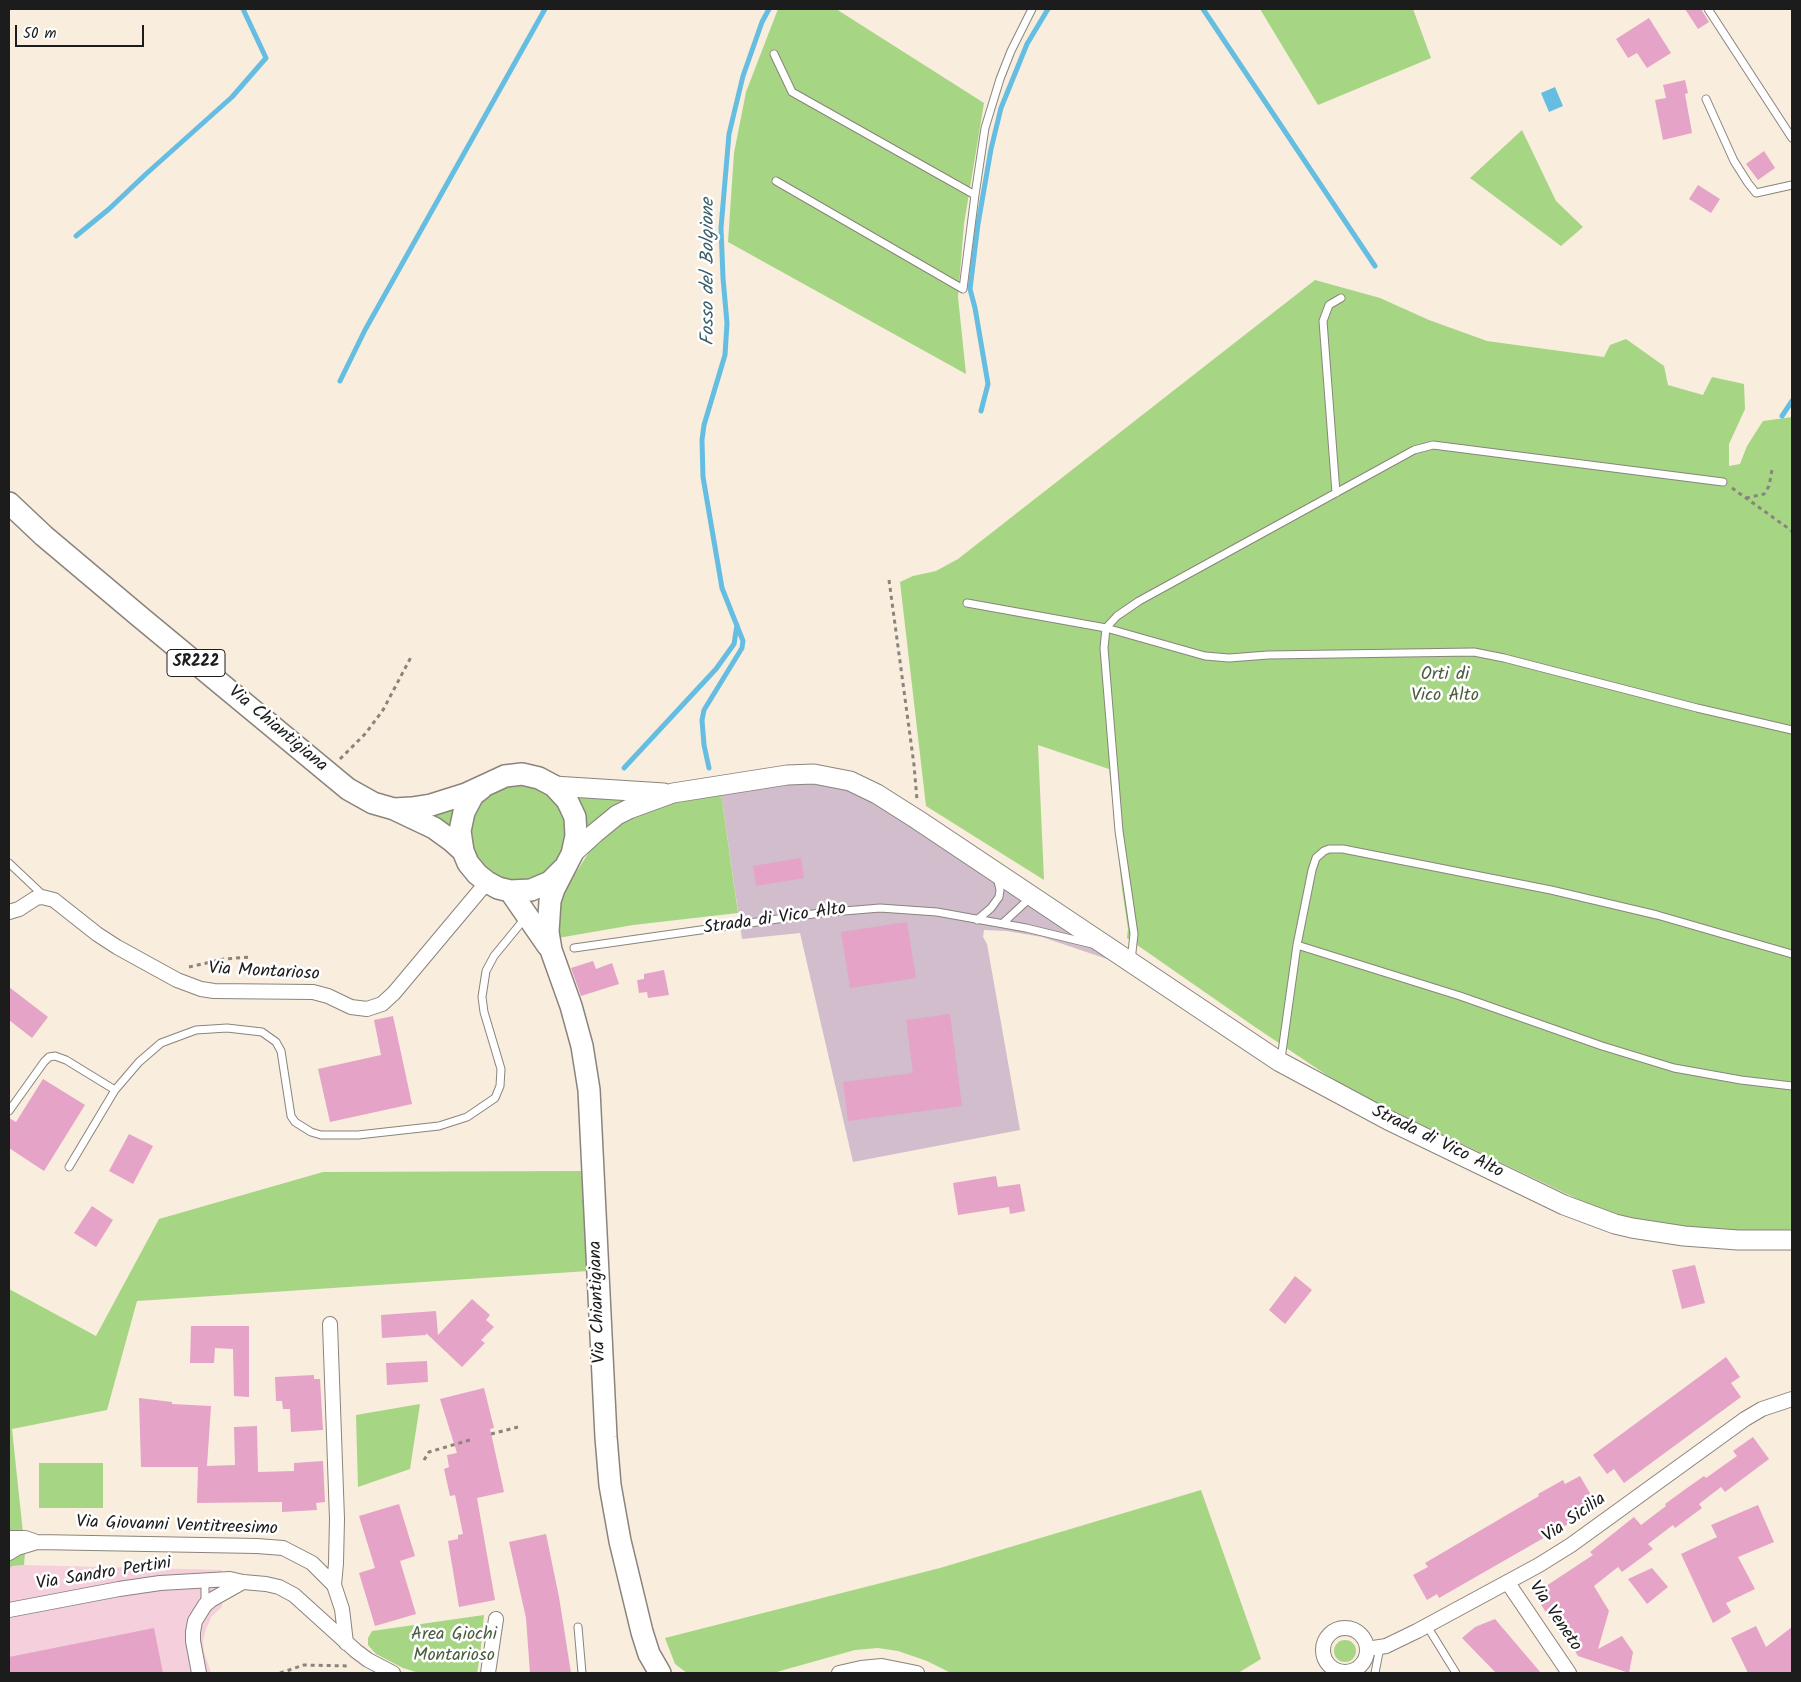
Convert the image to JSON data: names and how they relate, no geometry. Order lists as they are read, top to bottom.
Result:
{
  "streets": {
    "main road": ["SR222", "Via Chiantigiana"],
    "street": [
      "Strada di Vico Alto",
      "Via Montarioso",
      "Via Sicilia",
      "Via Giovanni Ventitreesimo",
      "Via Sandro Pertini",
      "Via Veneto"
    ]
  },
  "crossings": [
    ["Via Chiantigiana", "Strada di Vico Alto"],
    ["Via Chiantigiana", "Via Montarioso"],
    ["Strada di Vico Alto", "Via Montarioso"],
    ["Via Sicilia", "Via Veneto"],
    ["Via Giovanni Ventitreesimo", "Via Sandro Pertini"]
  ],
  "water": ["Fosso del Bolgione"],
  "parks": ["Orti di Vico Alto", "Area Giochi Montarioso"],
  "scale_bar": "50 m"
}
